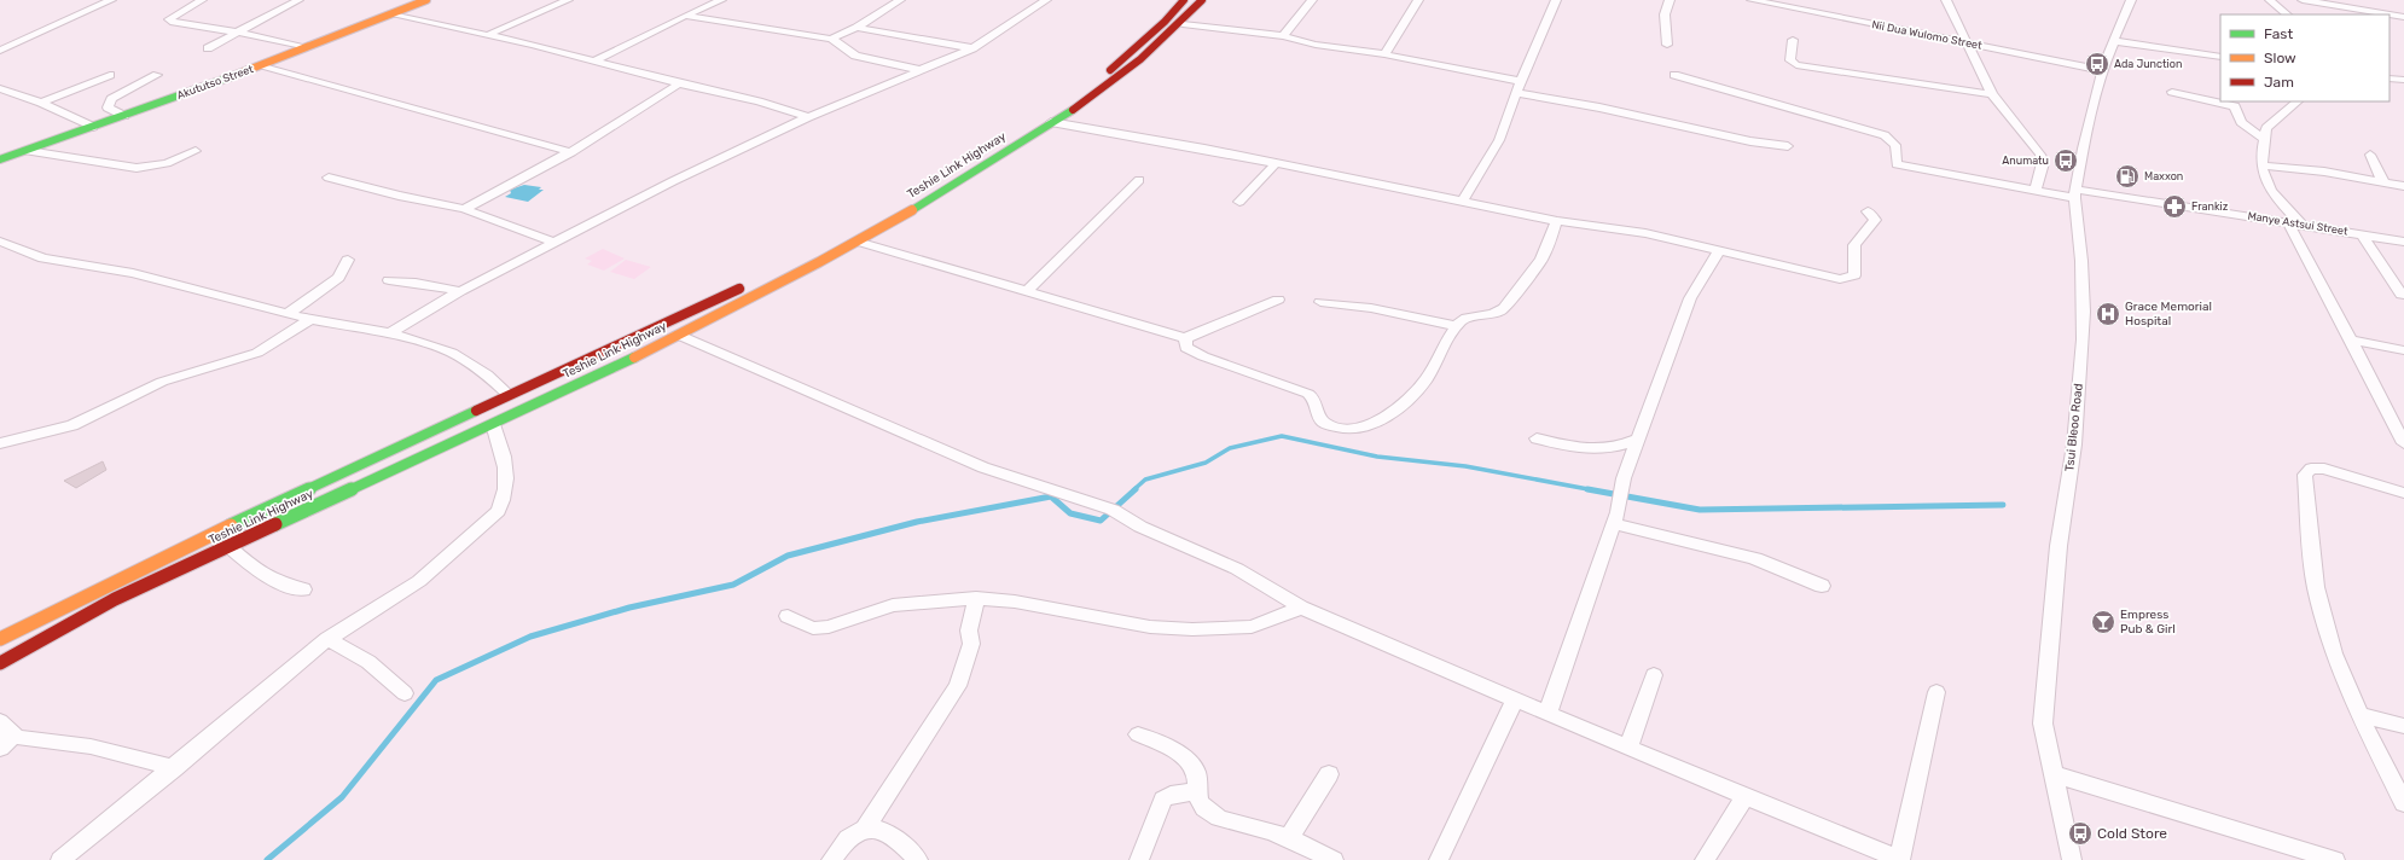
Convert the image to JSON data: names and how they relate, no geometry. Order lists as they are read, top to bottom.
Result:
{
  "streets": {
    "main road": ["Akututso Street", "Teshie Link Highway"],
    "street": ["Nii Dua Wulomo Street", "Manye Astsui Street", "Tsui Bleoo Road"]
  },
  "crossings": [
    ["Nii Dua Wulomo Street", "Tsui Bleoo Road"],
    ["Manye Astsui Street", "Tsui Bleoo Road"]
  ],
  "places": {
    "bus stop": ["Ada Junction", "Anumatu", "Cold Store"],
    "fuel station": ["Maxxon"],
    "pharmacy": ["Frankiz"],
    "hospital": ["Grace Memorial Hospital"],
    "bar": ["Empress Pub & Girl"]
  },
  "legend": ["Fast", "Slow", "Jam"]
}
